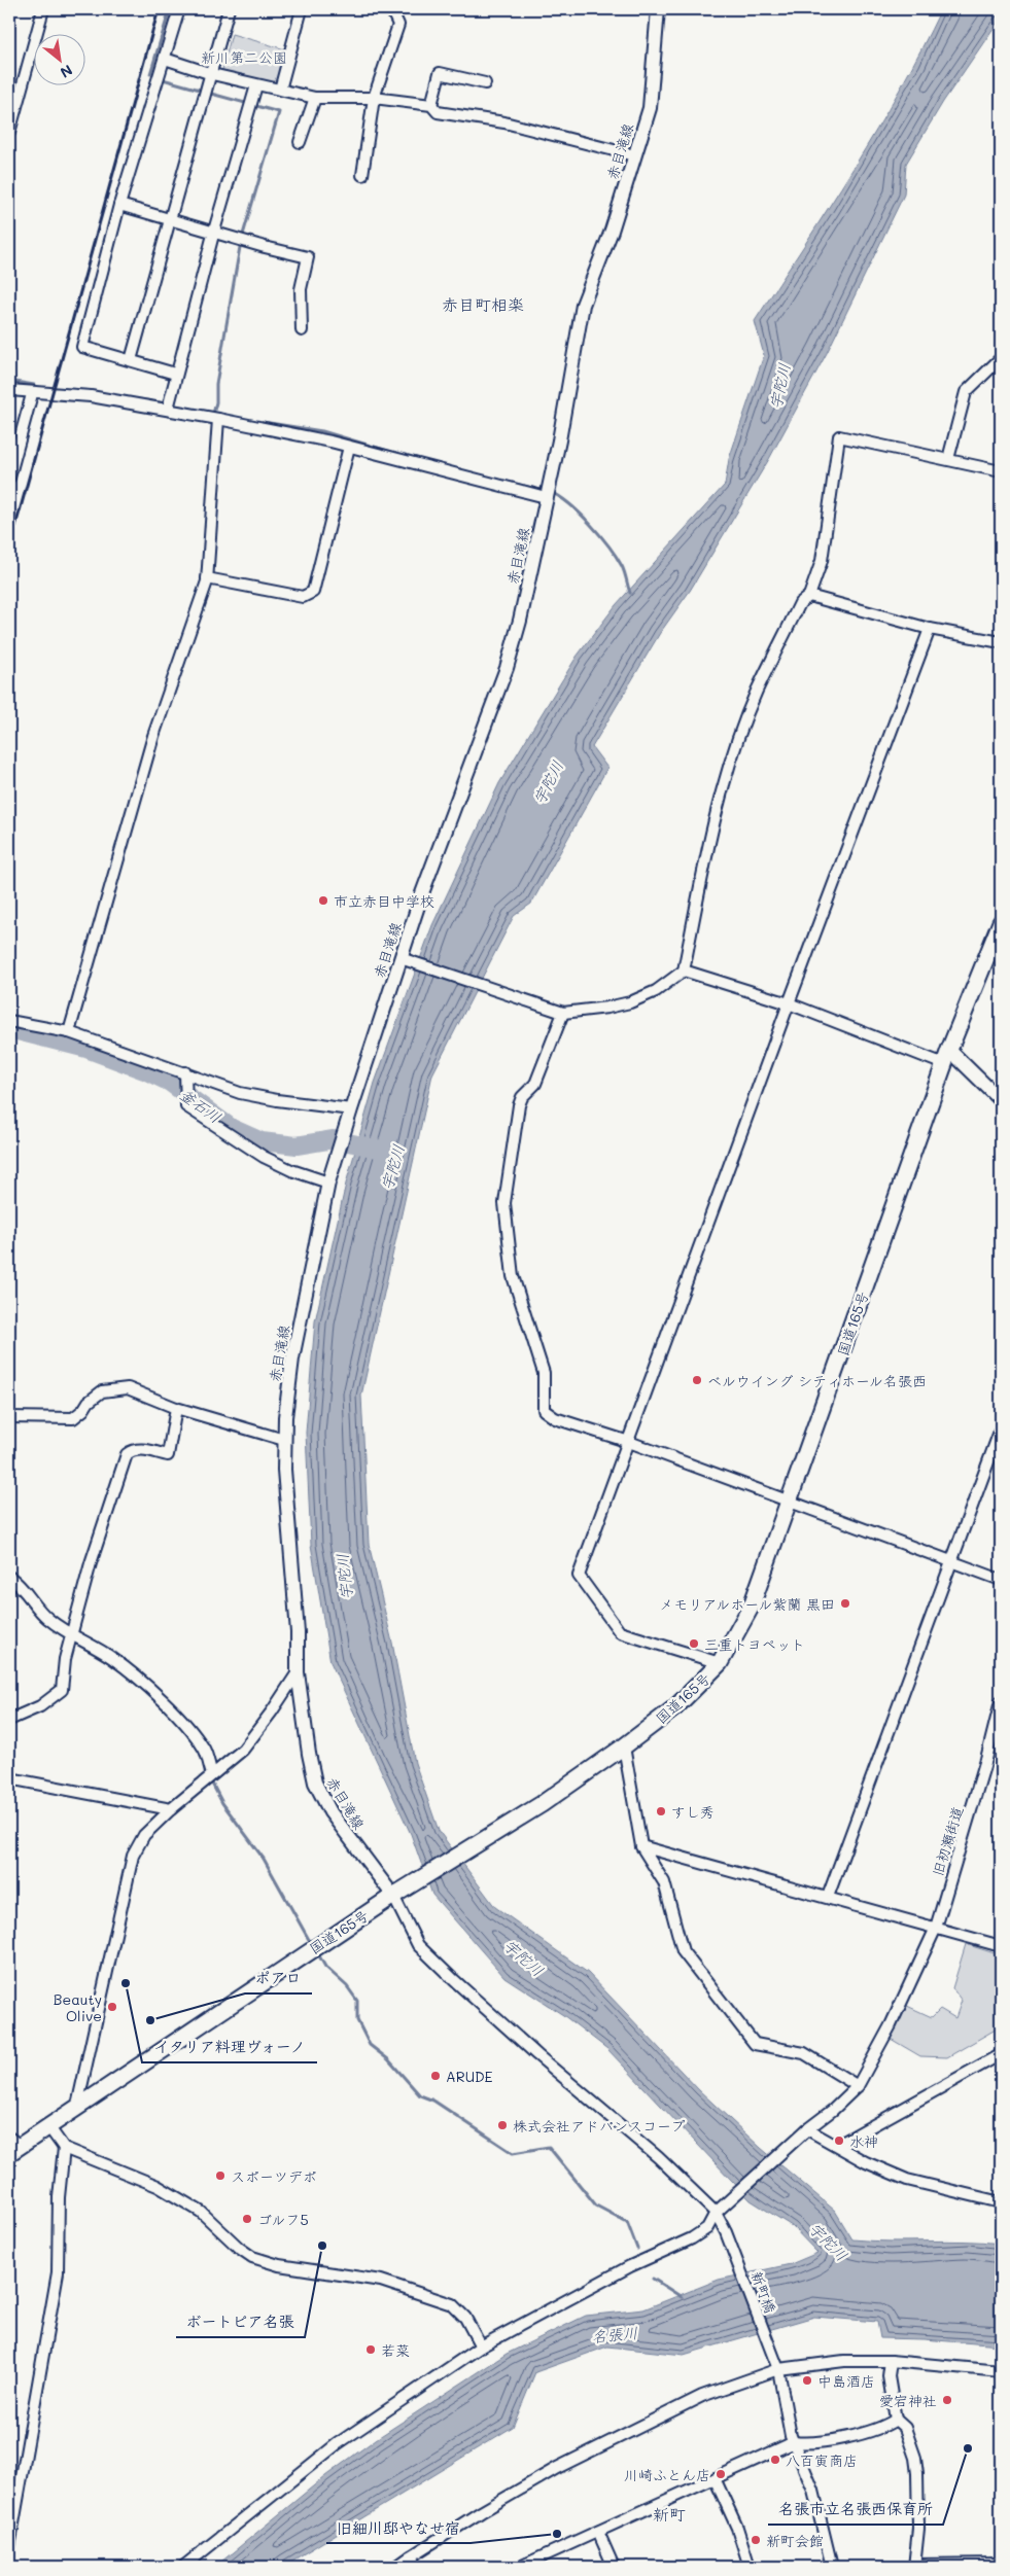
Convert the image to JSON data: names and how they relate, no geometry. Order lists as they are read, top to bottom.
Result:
{
  "streets": {
    "highway": ["国道165号"],
    "main road": ["赤目滝線"],
    "street": ["旧初瀬街道", "新町橋"]
  },
  "crossings": [
    ["赤目滝線", "国道165号"],
    ["赤目滝線", "新町橋"],
    ["国道165号", "新町橋"],
    ["旧初瀬街道", "新町橋"]
  ],
  "districts": ["赤目町相楽", "新町"],
  "water": ["宇陀川", "釜石川", "名張川"],
  "parks": ["新川第二公園"],
  "places": [
    "市立赤目中学校",
    "ベルウイング シティホール名張西",
    "メモリアルホール紫蘭 黒田",
    "三重トヨペット",
    "すし秀",
    "イタリア料理ヴォーノ",
    "Beauty Olive",
    "ポアロ",
    "ARUDE",
    "株式会社アドバンスコープ",
    "水神",
    "スポーツデポ",
    "ゴルフ5",
    "ボートピア名張",
    "若菜",
    "中島酒店",
    "愛宕神社",
    "名張市立名張西保育所",
    "八百寅商店",
    "川崎ふとん店",
    "旧細川邸やなせ宿",
    "新町会館"
  ],
  "north": "bottom right"
}
